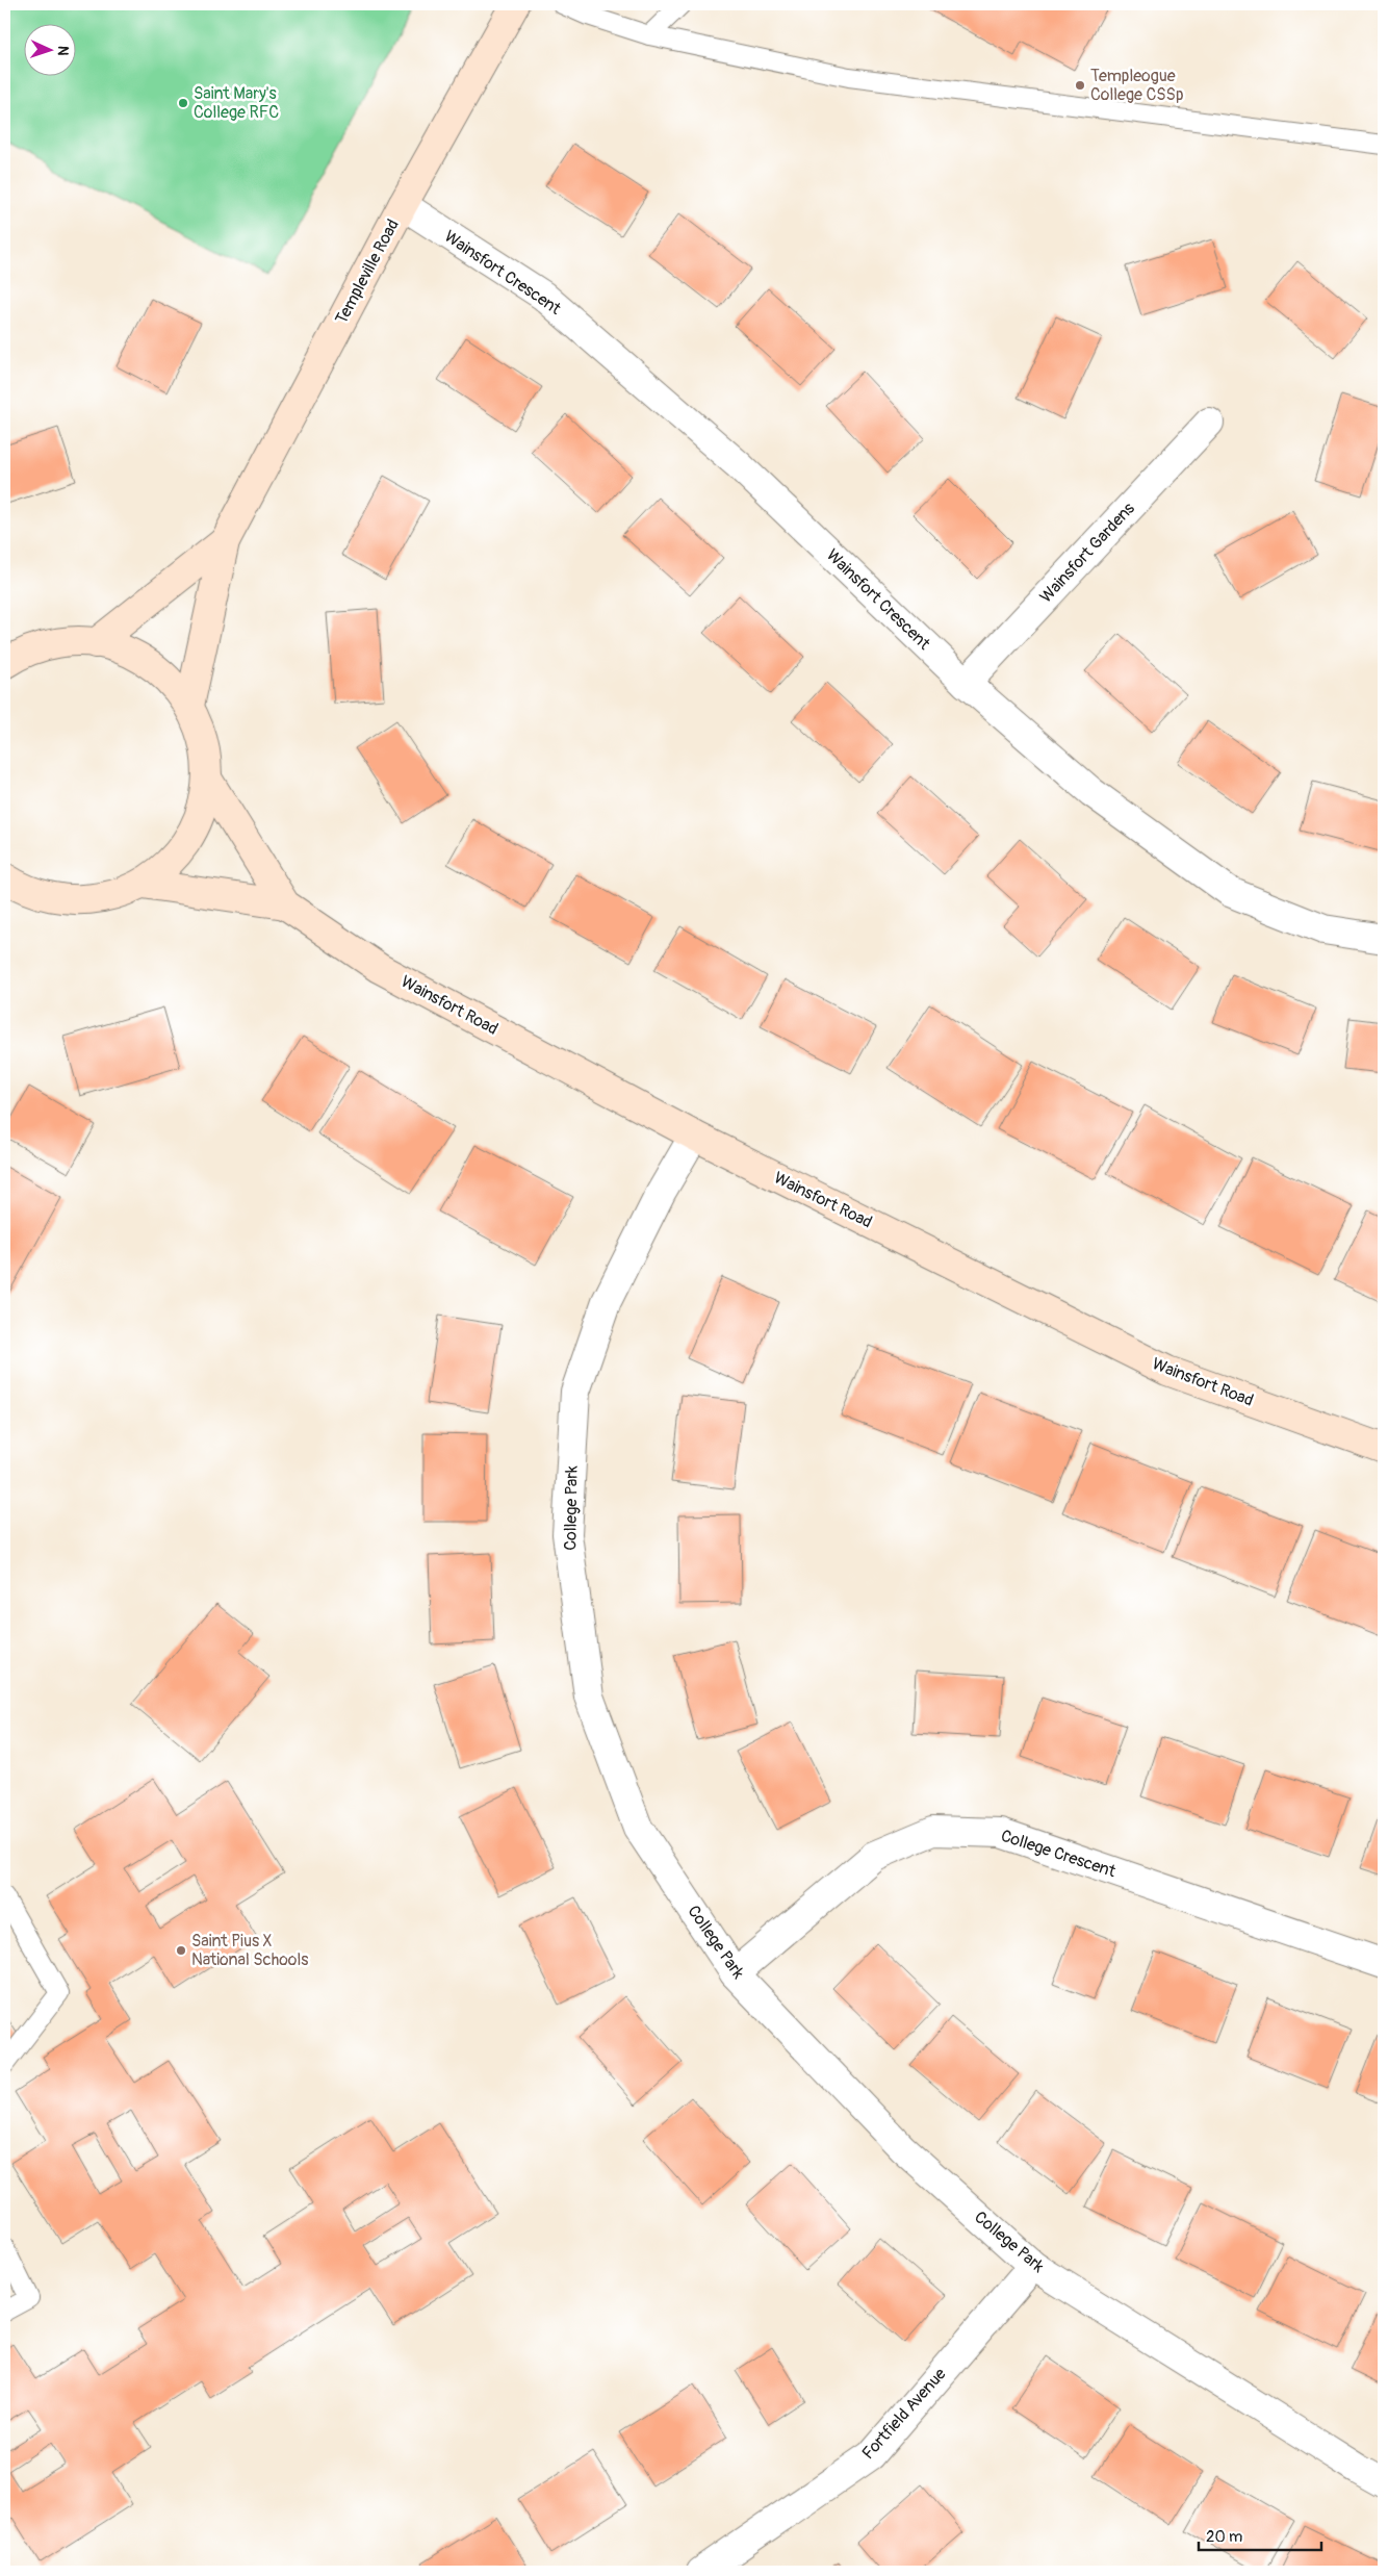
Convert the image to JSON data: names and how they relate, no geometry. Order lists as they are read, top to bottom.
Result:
{
  "streets": {
    "main road": ["Templeville Road", "Wainsfort Road"],
    "street": [
      "Wainsfort Crescent",
      "Wainsfort Gardens",
      "College Park",
      "College Crescent",
      "Fortfield Avenue"
    ]
  },
  "crossings": [
    ["Templeville Road", "Wainsfort Crescent"],
    ["Wainsfort Crescent", "Wainsfort Gardens"],
    ["Wainsfort Road", "College Park"],
    ["College Park", "College Crescent"],
    ["College Park", "Fortfield Avenue"]
  ],
  "places": ["Templeogue College CSSp", "Saint Mary's College RFC", "Saint Pius X National Schools"],
  "scale_bar": "20 m",
  "north": "right"
}
